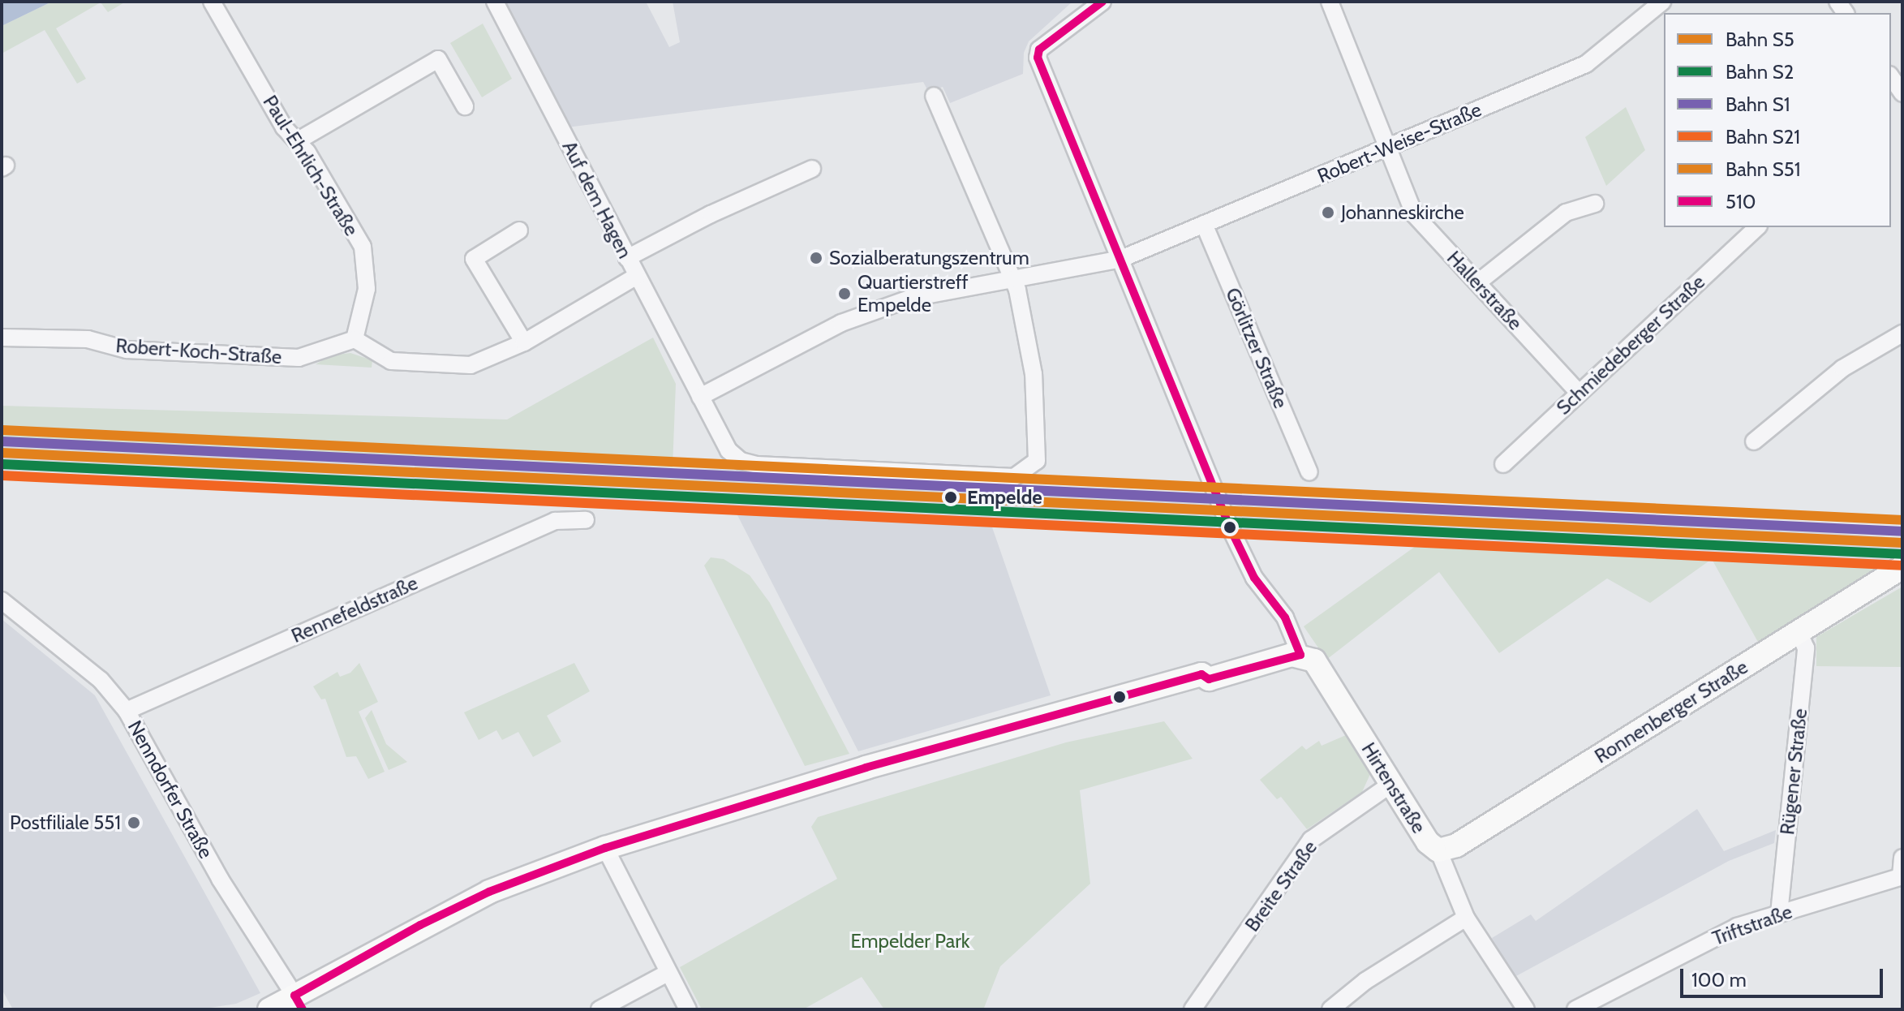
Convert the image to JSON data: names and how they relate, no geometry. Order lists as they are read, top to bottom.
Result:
{
  "streets": {
    "street": [
      "Robert-Weise-Straße",
      "Paul-Ehrlich-Straße",
      "Auf dem Hagen",
      "Hallerstraße",
      "Schmiedeberger Straße",
      "Görlitzer Straße",
      "Robert-Koch-Straße",
      "Rennefeldstraße",
      "Ronnenberger Straße",
      "Rügener Straße",
      "Hirtenstraße",
      "Nenndorfer Straße",
      "Breite Straße",
      "Triftstraße"
    ]
  },
  "crossings": [
    ["Robert-Weise-Straße", "Auf dem Hagen"],
    ["Robert-Weise-Straße", "Hallerstraße"],
    ["Robert-Weise-Straße", "Görlitzer Straße"],
    ["Paul-Ehrlich-Straße", "Robert-Koch-Straße"],
    ["Hallerstraße", "Schmiedeberger Straße"],
    ["Rennefeldstraße", "Nenndorfer Straße"],
    ["Ronnenberger Straße", "Rügener Straße"],
    ["Ronnenberger Straße", "Hirtenstraße"],
    ["Rügener Straße", "Triftstraße"],
    ["Hirtenstraße", "Breite Straße"]
  ],
  "parks": ["Empelder Park"],
  "places": [
    "Johanneskirche",
    "Sozialberatungszentrum",
    "Quartierstreff Empelde",
    "Empelde",
    "Postfiliale 551"
  ],
  "lines": [
    "transit line 510",
    "rail line S51",
    "rail line S1",
    "rail line S5",
    "rail line S2",
    "rail line S21"
  ],
  "legend": [
    "Bahn S5",
    "Bahn S2",
    "Bahn S1",
    "Bahn S21",
    "Bahn S51",
    "510"
  ],
  "scale_bar": "100 m"
}
